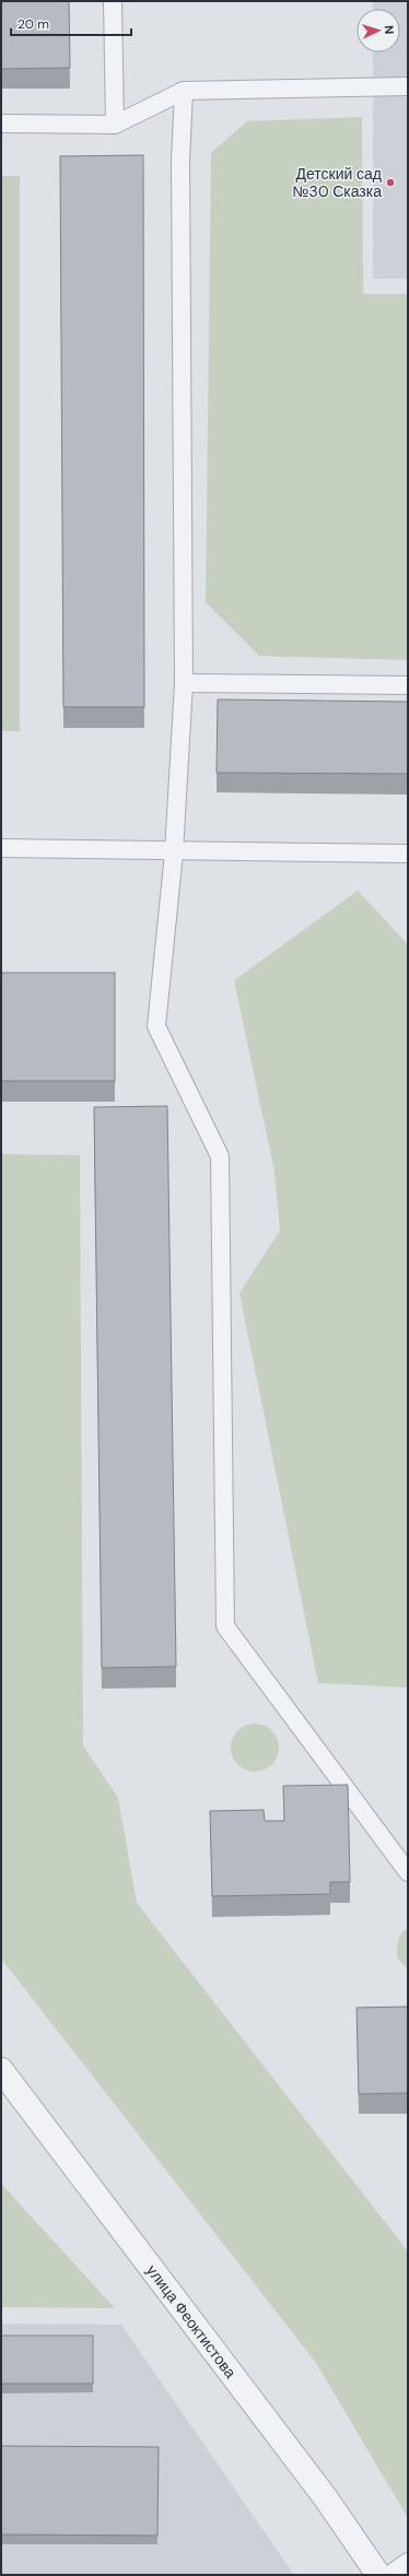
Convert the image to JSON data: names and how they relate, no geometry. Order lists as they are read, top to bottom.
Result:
{
  "streets": {
    "street": ["улица Феоктистова"]
  },
  "places": ["Детский сад №30 Сказка"],
  "scale_bar": "20 m",
  "north": "right"
}
